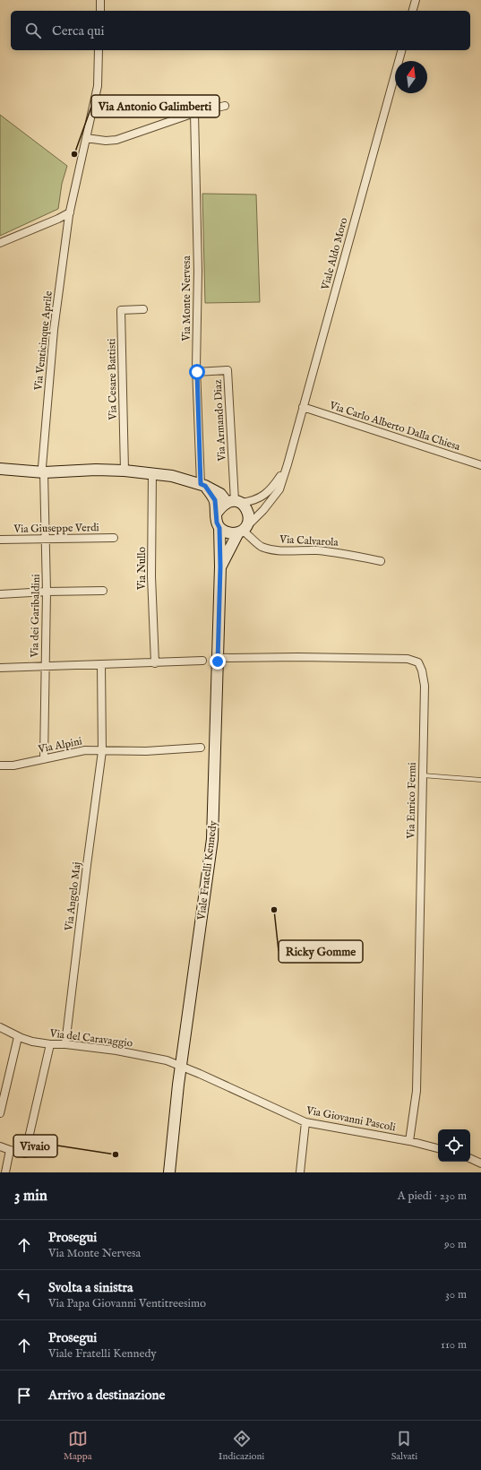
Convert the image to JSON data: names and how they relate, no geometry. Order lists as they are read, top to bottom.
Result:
{
  "streets": {
    "street": [
      "Viale Aldo Moro",
      "Via Monte Nervesa",
      "Via Venticinque Aprile",
      "Via Cesare Battisti",
      "Via Armando Diaz",
      "Via Carlo Alberto Dalla Chiesa",
      "Via Giuseppe Verdi",
      "Via Calvarola",
      "Via Nullo",
      "Via dei Garibaldini",
      "Via Alpini",
      "Via Enrico Fermi",
      "Viale Fratelli Kennedy",
      "Via Angelo Maj",
      "Via del Caravaggio",
      "Via Giovanni Pascoli"
    ]
  },
  "crossings": [
    ["Viale Aldo Moro", "Via Armando Diaz"],
    ["Viale Aldo Moro", "Via Carlo Alberto Dalla Chiesa"],
    ["Viale Aldo Moro", "Via Calvarola"],
    ["Viale Aldo Moro", "Viale Fratelli Kennedy"],
    ["Via Monte Nervesa", "Via Armando Diaz"],
    ["Via Venticinque Aprile", "Via dei Garibaldini"],
    ["Via Armando Diaz", "Via Calvarola"],
    ["Via Armando Diaz", "Viale Fratelli Kennedy"],
    ["Via Giuseppe Verdi", "Via dei Garibaldini"],
    ["Via Calvarola", "Viale Fratelli Kennedy"],
    ["Via dei Garibaldini", "Via Alpini"],
    ["Via Alpini", "Via Angelo Maj"],
    ["Via Enrico Fermi", "Viale Fratelli Kennedy"],
    ["Via Enrico Fermi", "Via Giovanni Pascoli"],
    ["Viale Fratelli Kennedy", "Via del Caravaggio"],
    ["Viale Fratelli Kennedy", "Via Giovanni Pascoli"],
    ["Via Angelo Maj", "Via del Caravaggio"],
    ["Via del Caravaggio", "Via Giovanni Pascoli"]
  ],
  "places": ["Via Antonio Galimberti", "Ricky Gomme", "Vivaio"],
  "north": "top",
  "page": {
    "search": "Cerca qui",
    "heading": ["3 min", "A piedi · 230 m"],
    "list": [
      ["Prosegui", "Via Monte Nervesa", "90 m"],
      ["Svolta a sinistra", "Via Papa Giovanni Ventitreesimo", "30 m"],
      ["Prosegui", "Viale Fratelli Kennedy", "110 m"],
      "Arrivo a destinazione"
    ],
    "nav": ["Mappa", "Indicazioni", "Salvati"]
  }
}
